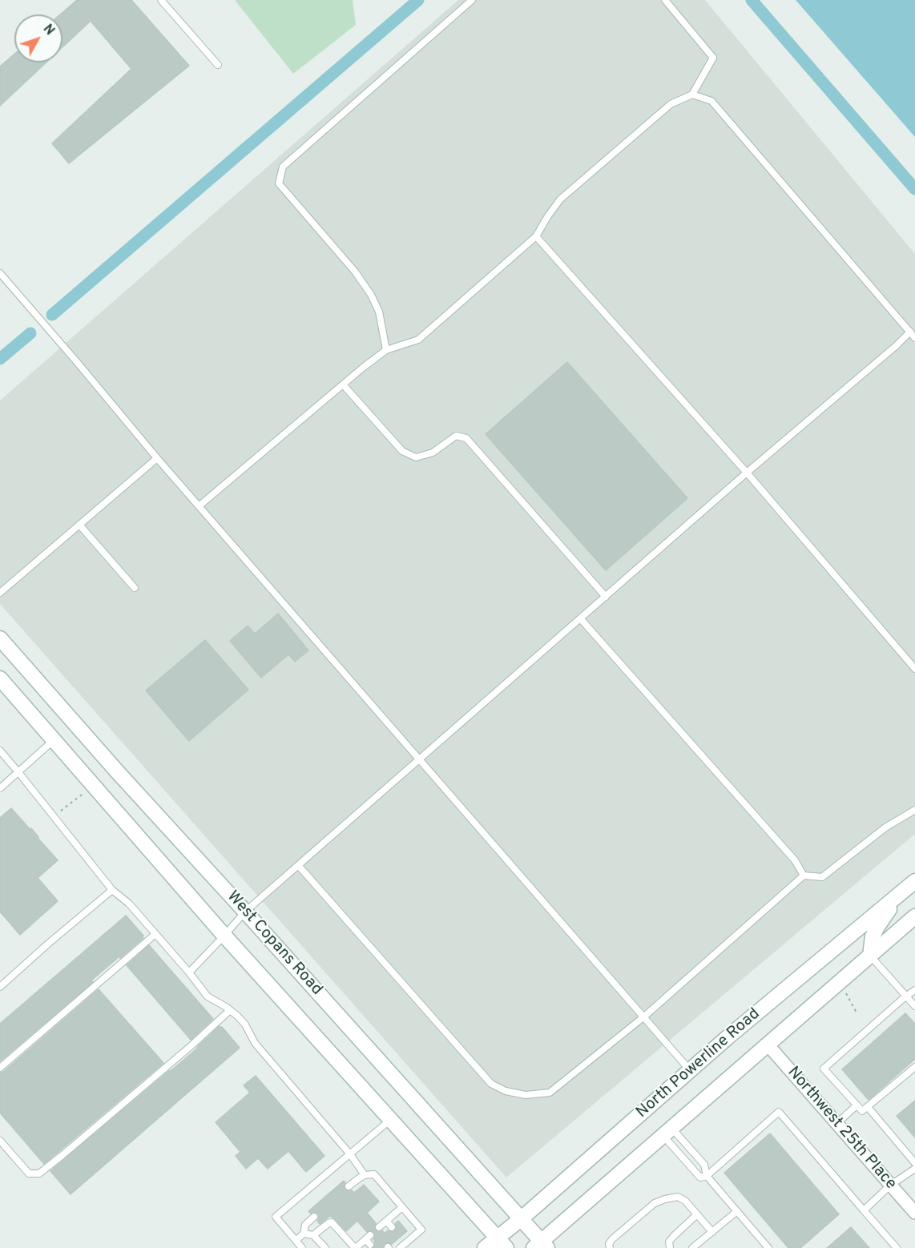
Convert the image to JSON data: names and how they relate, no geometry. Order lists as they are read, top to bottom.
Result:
{
  "streets": {
    "main road": ["West Copans Road", "North Powerline Road"],
    "street": ["Northwest 25th Place"]
  },
  "crossings": [
    ["West Copans Road", "North Powerline Road"],
    ["North Powerline Road", "Northwest 25th Place"]
  ],
  "north": "top right"
}
